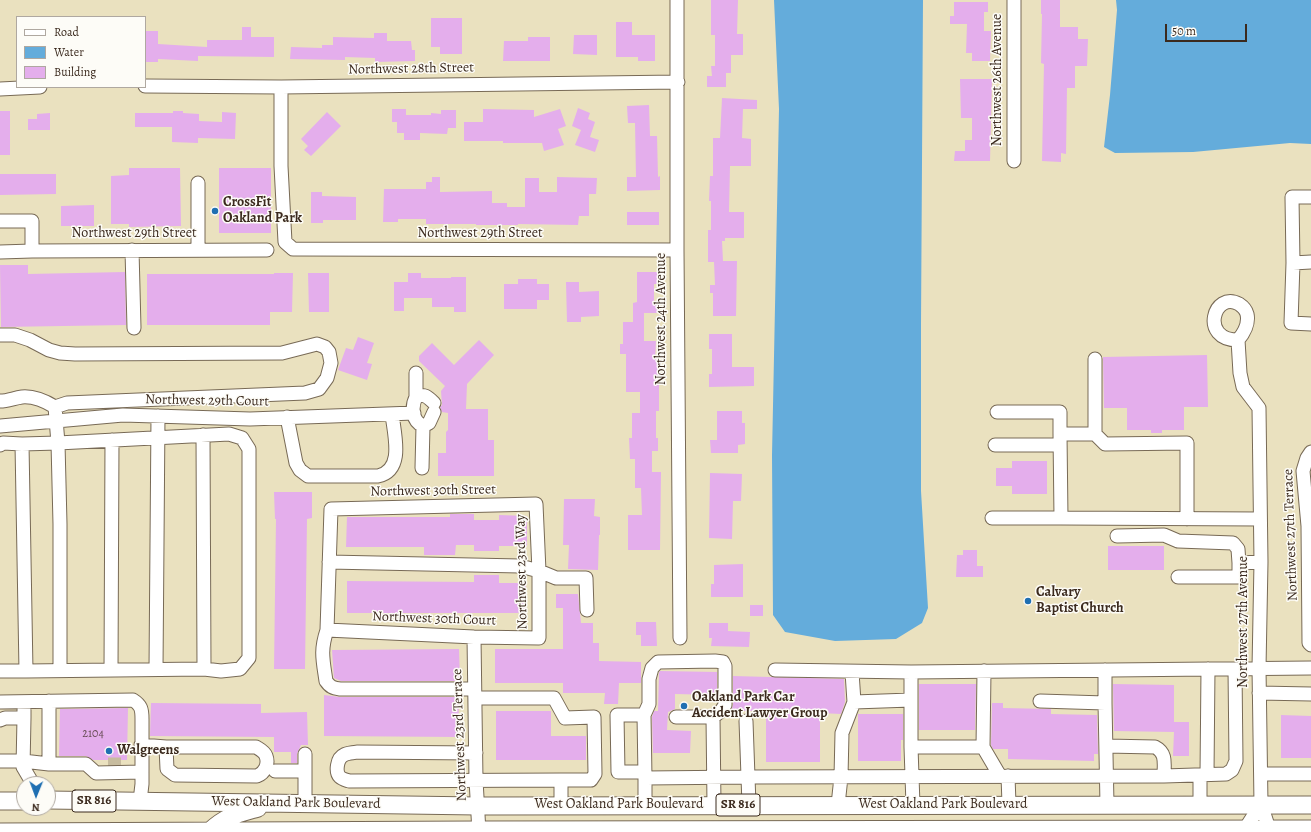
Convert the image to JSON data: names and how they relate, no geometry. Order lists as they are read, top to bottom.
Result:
{
  "streets": {
    "main road": ["SR 816", "West Oakland Park Boulevard"],
    "street": [
      "Northwest 28th Street",
      "Northwest 26th Avenue",
      "Northwest 29th Street",
      "Northwest 24th Avenue",
      "Northwest 29th Court",
      "Northwest 30th Street",
      "Northwest 27th Terrace",
      "Northwest 23rd Way",
      "Northwest 30th Court",
      "Northwest 27th Avenue",
      "Northwest 23rd Terrace"
    ]
  },
  "crossings": [
    ["Northwest 28th Street", "Northwest 29th Street"],
    ["Northwest 28th Street", "Northwest 24th Avenue"],
    ["Northwest 29th Street", "Northwest 24th Avenue"],
    ["Northwest 30th Street", "Northwest 23rd Way"],
    ["Northwest 23rd Way", "Northwest 30th Court"],
    ["Northwest 30th Court", "Northwest 23rd Terrace"],
    ["Northwest 27th Avenue", "West Oakland Park Boulevard"],
    ["Northwest 23rd Terrace", "West Oakland Park Boulevard"]
  ],
  "places": [
    "CrossFit Oakland Park",
    "Calvary Baptist Church",
    "Oakland Park Car Accident Lawyer Group",
    "Walgreens"
  ],
  "house_numbers": ["2104"],
  "legend": ["Road", "Water", "Building"],
  "scale_bar": "50 m",
  "north": "bottom"
}
